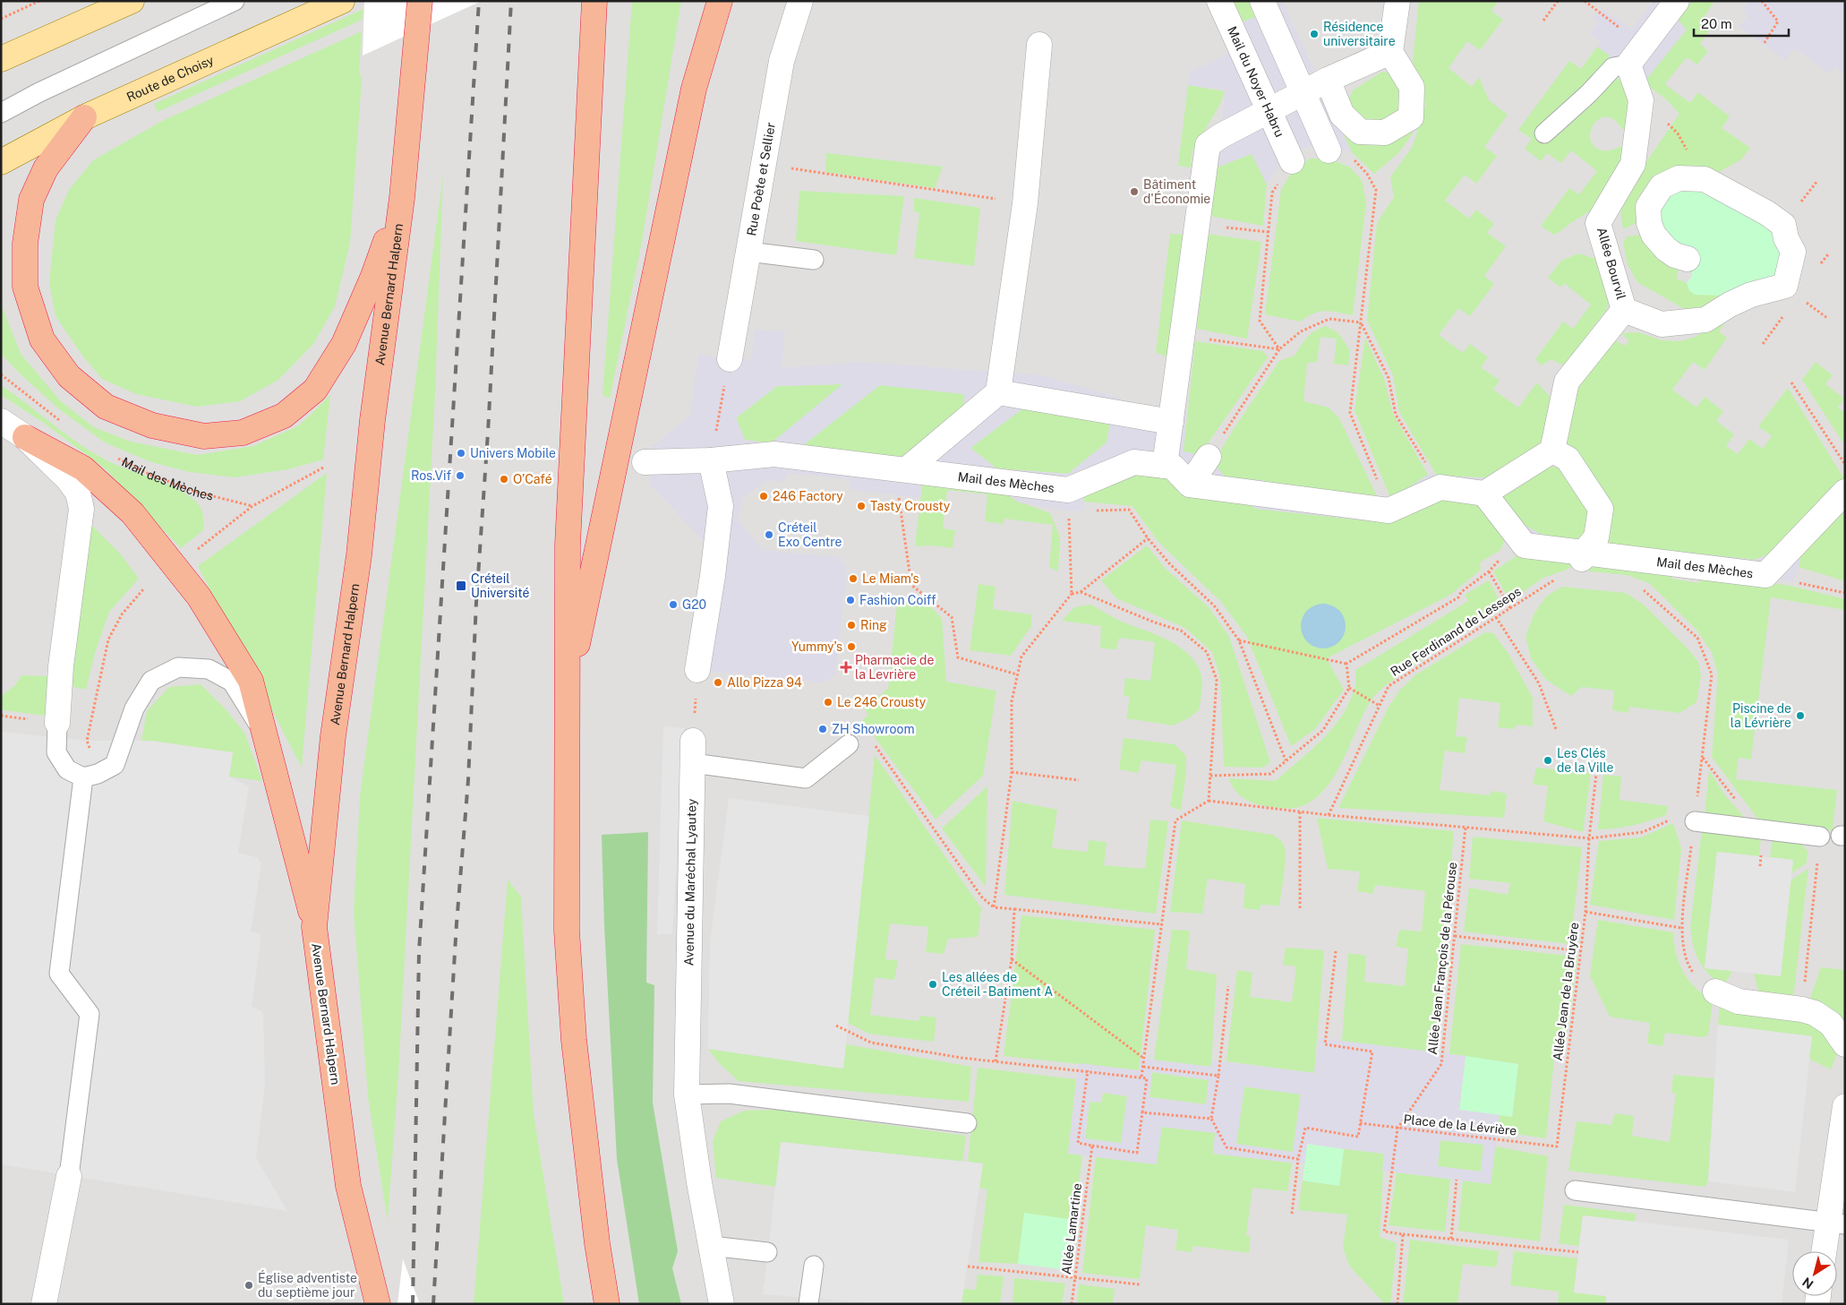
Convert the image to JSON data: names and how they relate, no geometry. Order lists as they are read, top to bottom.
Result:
{
  "streets": {
    "highway": ["Avenue Bernard Halpern"],
    "main road": ["Route de Choisy"],
    "street": [
      "Mail du Noyer Habru",
      "Rue Poète et Sellier",
      "Allée Bourvil",
      "Mail des Mèches",
      "Avenue du Maréchal Lyautey"
    ],
    "path": [
      "Rue Ferdinand de Lesseps",
      "Allée Jean François de la Pérouse",
      "Allée Jean de la Bruyère",
      "Place de la Lévrière",
      "Allée Lamartine"
    ]
  },
  "crossings": [
    ["Allée Jean François de la Pérouse", "Place de la Lévrière"],
    ["Allée Jean de la Bruyère", "Place de la Lévrière"]
  ],
  "places": {
    "other": [
      "Résidence universitaire",
      "Bâtiment d'Économie",
      "Univers Mobile",
      "Ros.Vif",
      "O’Café",
      "246 Factory",
      "Tasty Crousty",
      "Créteil Exo Centre",
      "Le Miam's",
      "Fashion Coiff",
      "G20",
      "Ring",
      "Yummy’s",
      "Allo Pizza 94",
      "Le 246 Crousty",
      "Piscine de la Lévrière",
      "ZH Showroom",
      "Les Clés de la Ville",
      "Les allées de Créteil - Batiment A",
      "Église adventiste du septième jour"
    ],
    "transit": ["Créteil Université"],
    "health": ["Pharmacie de la Levrière"]
  },
  "scale_bar": "20 m",
  "north": "bottom left"
}
